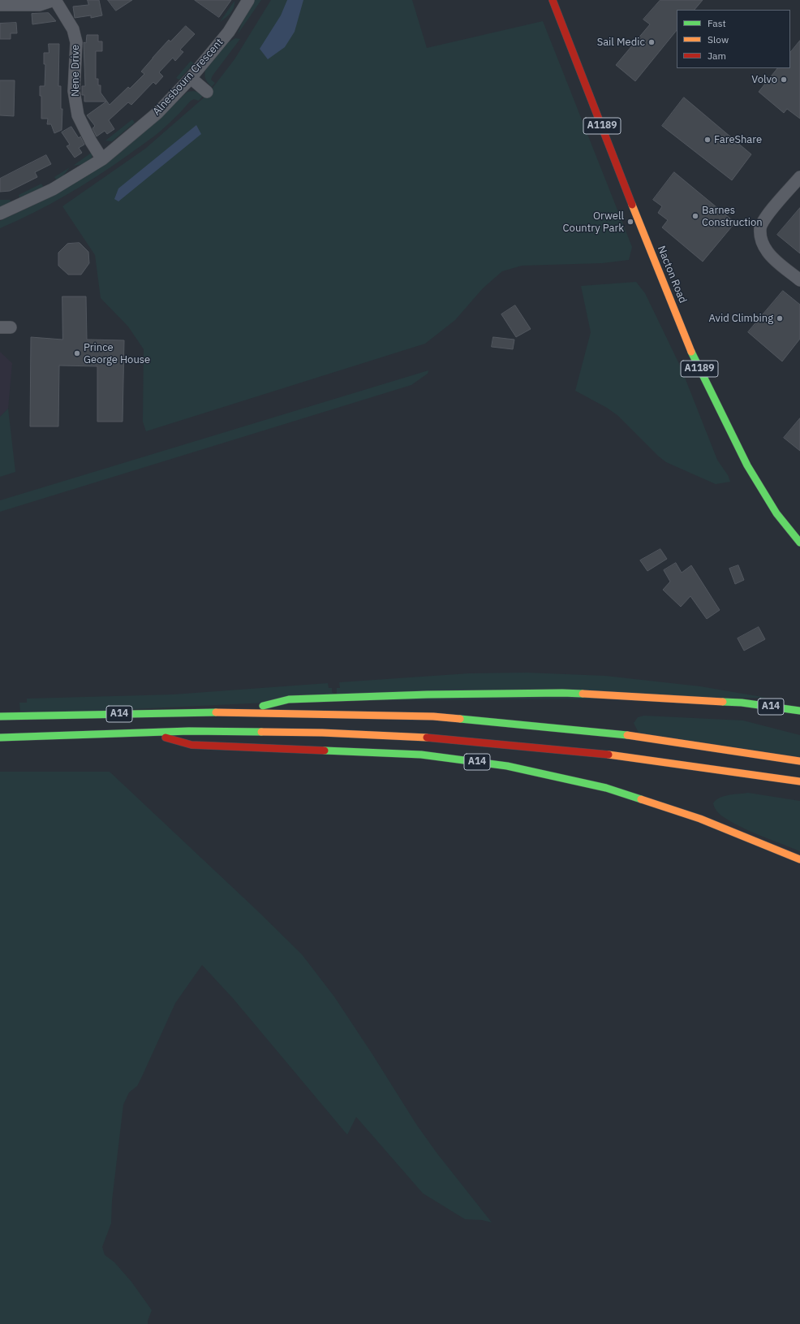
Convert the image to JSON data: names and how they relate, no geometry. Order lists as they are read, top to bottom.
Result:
{
  "streets": {
    "main road": ["A1189", "Nacton Road", "A14"],
    "street": ["Nene Drive", "Alnesbourn Crescent"]
  },
  "crossings": [
    ["Nene Drive", "Alnesbourn Crescent"]
  ],
  "places": [
    "Sail Medic",
    "Volvo",
    "FareShare",
    "Barnes Construction",
    "Orwell Country Park",
    "Avid Climbing",
    "Prince George House"
  ],
  "legend": ["Fast", "Slow", "Jam"]
}
